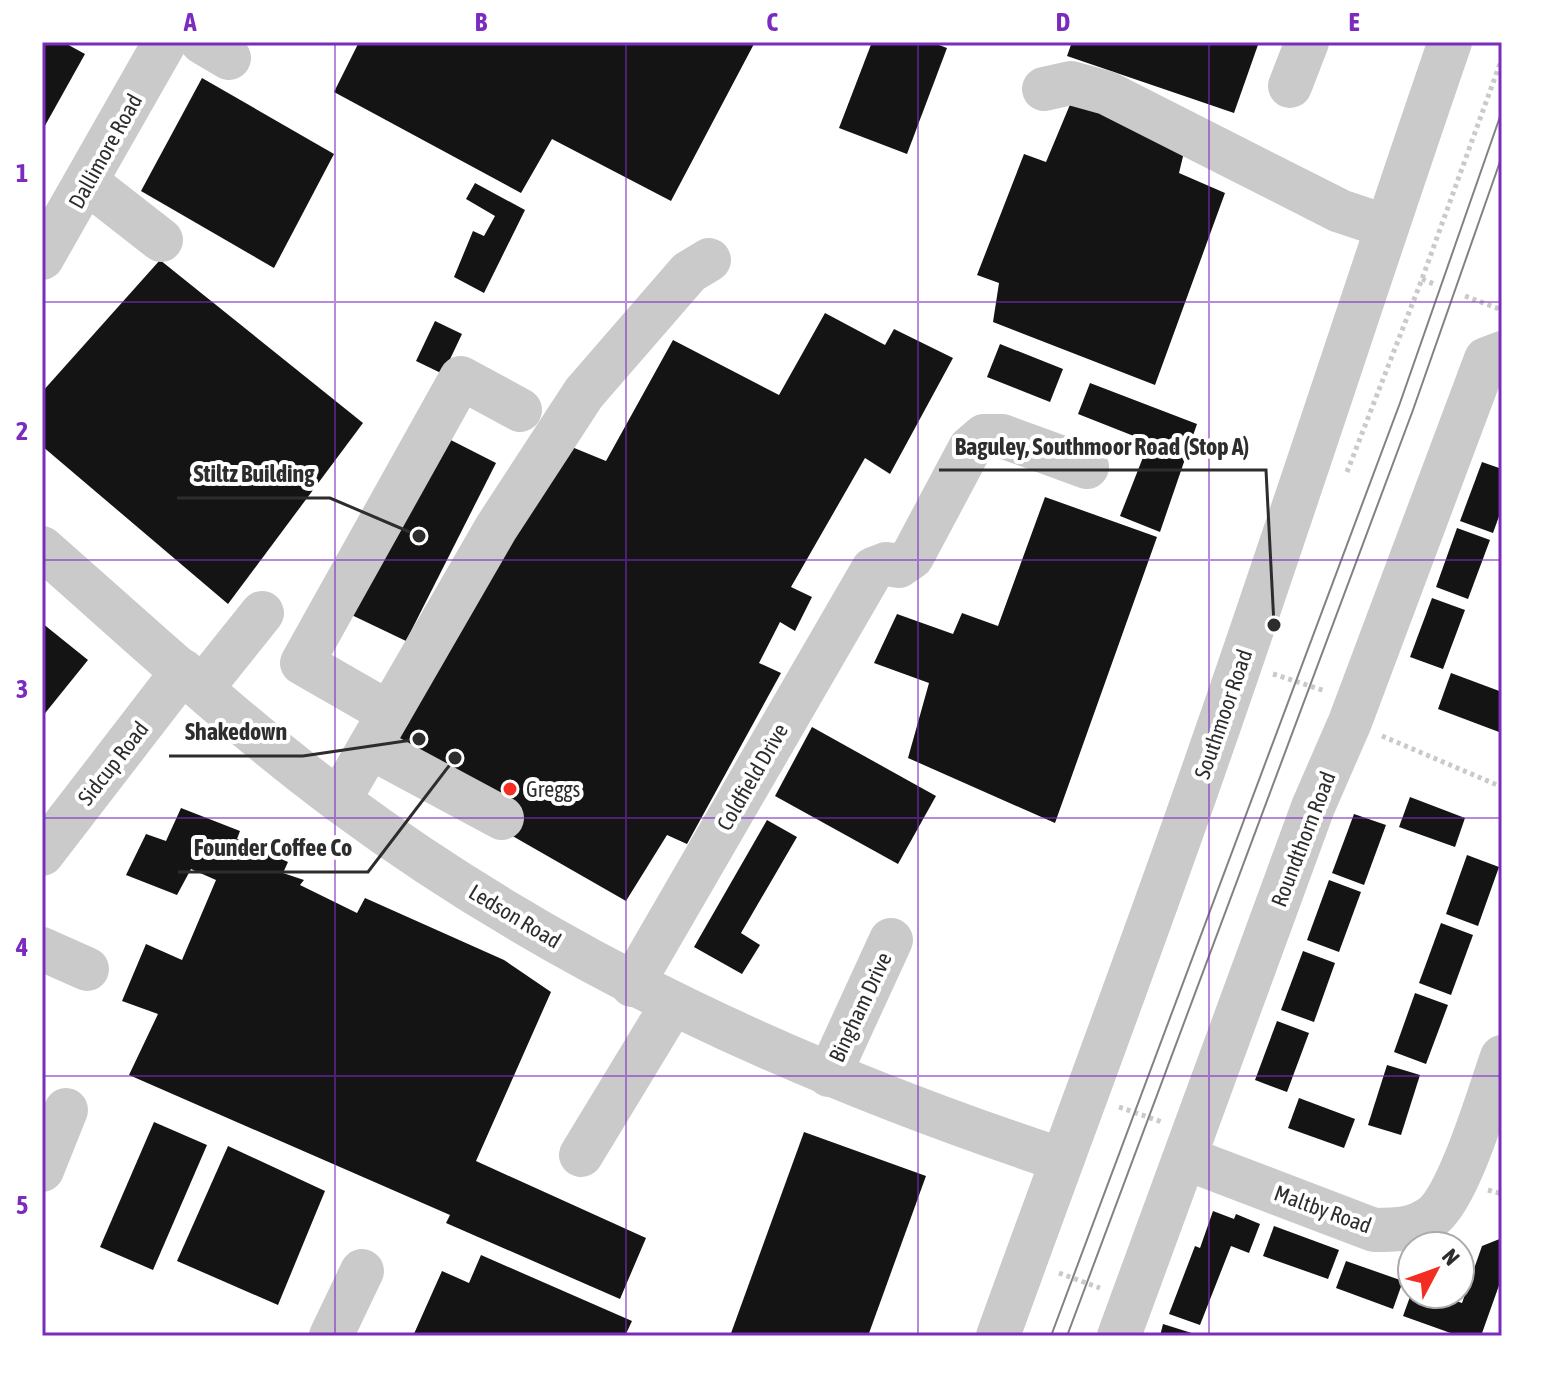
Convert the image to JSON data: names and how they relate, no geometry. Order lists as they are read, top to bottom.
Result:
{
  "streets": {
    "street": [
      "Dallimore Road",
      "Southmoor Road",
      "Sidcup Road",
      "Coldfield Drive",
      "Roundthorn Road",
      "Ledson Road",
      "Bingham Drive",
      "Maltby Road"
    ]
  },
  "crossings": [
    ["Southmoor Road", "Ledson Road"],
    ["Sidcup Road", "Ledson Road"],
    ["Coldfield Drive", "Ledson Road"],
    ["Roundthorn Road", "Maltby Road"],
    ["Ledson Road", "Bingham Drive"]
  ],
  "places": [
    "Stiltz Building",
    "Baguley, Southmoor Road (Stop A)",
    "Shakedown",
    "Founder Coffee Co",
    "Greggs"
  ],
  "north": "top right",
  "grid": {
    "columns": [
      "A",
      "B",
      "C",
      "D",
      "E"
    ],
    "rows": [
      "1",
      "2",
      "3",
      "4",
      "5"
    ]
  }
}
